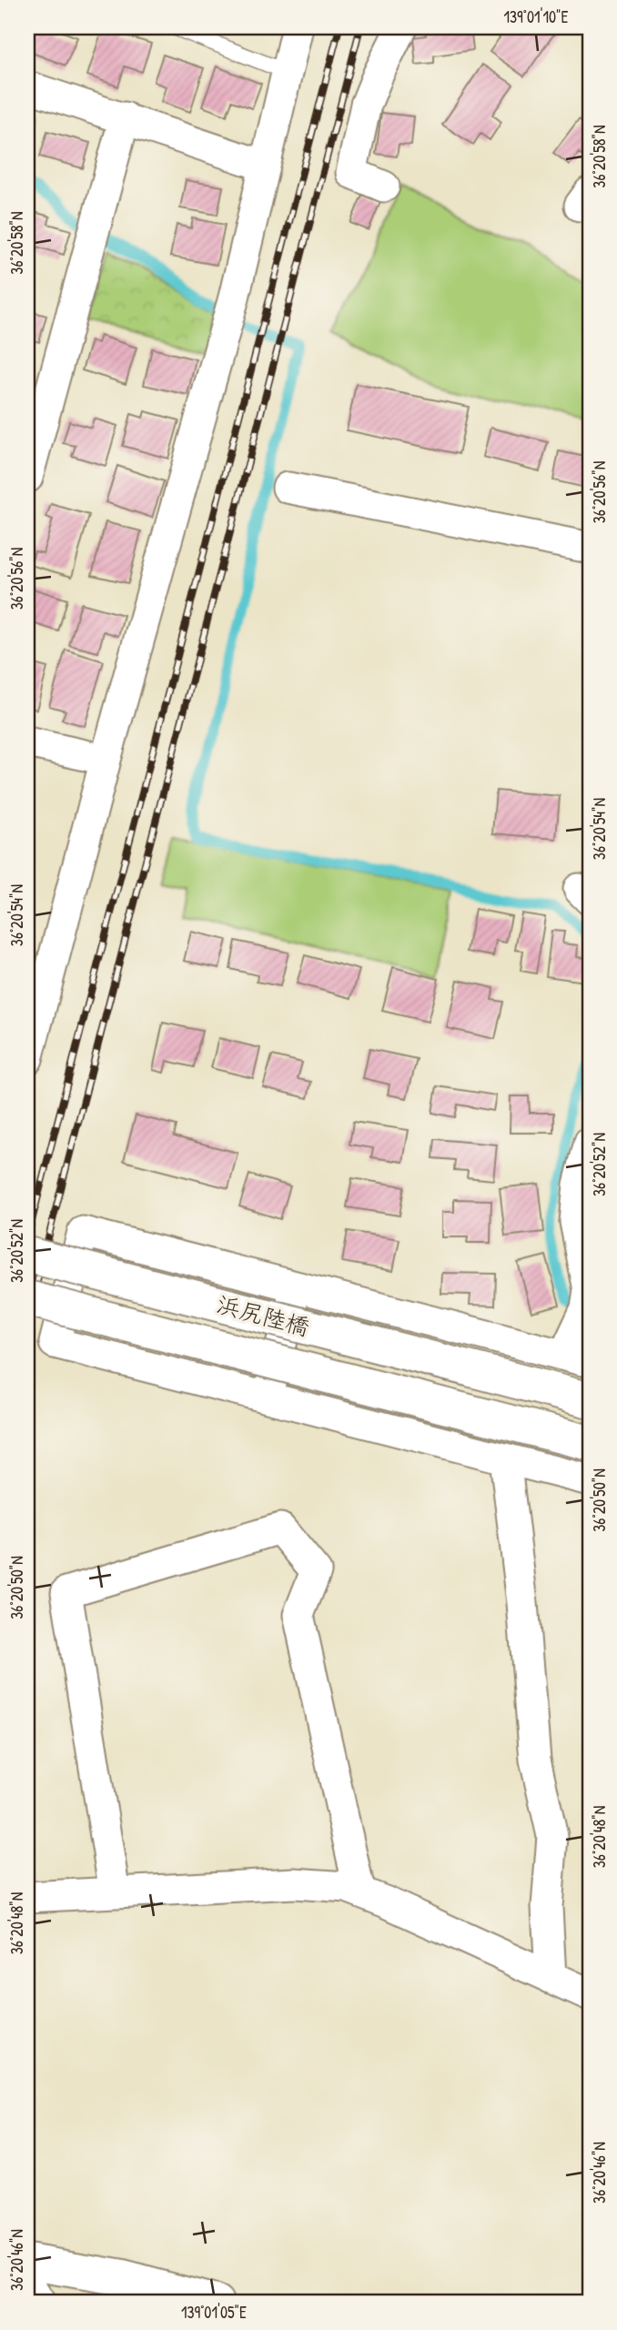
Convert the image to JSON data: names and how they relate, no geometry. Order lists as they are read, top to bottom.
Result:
{
  "streets": {
    "street": ["浜尻陸橋"]
  },
  "coordinates": [
    "139°01'10\"E",
    "36°20'58\"N",
    "36°20'56\"N",
    "36°20'54\"N",
    "36°20'52\"N",
    "36°20'50\"N",
    "36°20'48\"N",
    "36°20'46\"N",
    "139°01'05\"E"
  ]
}
